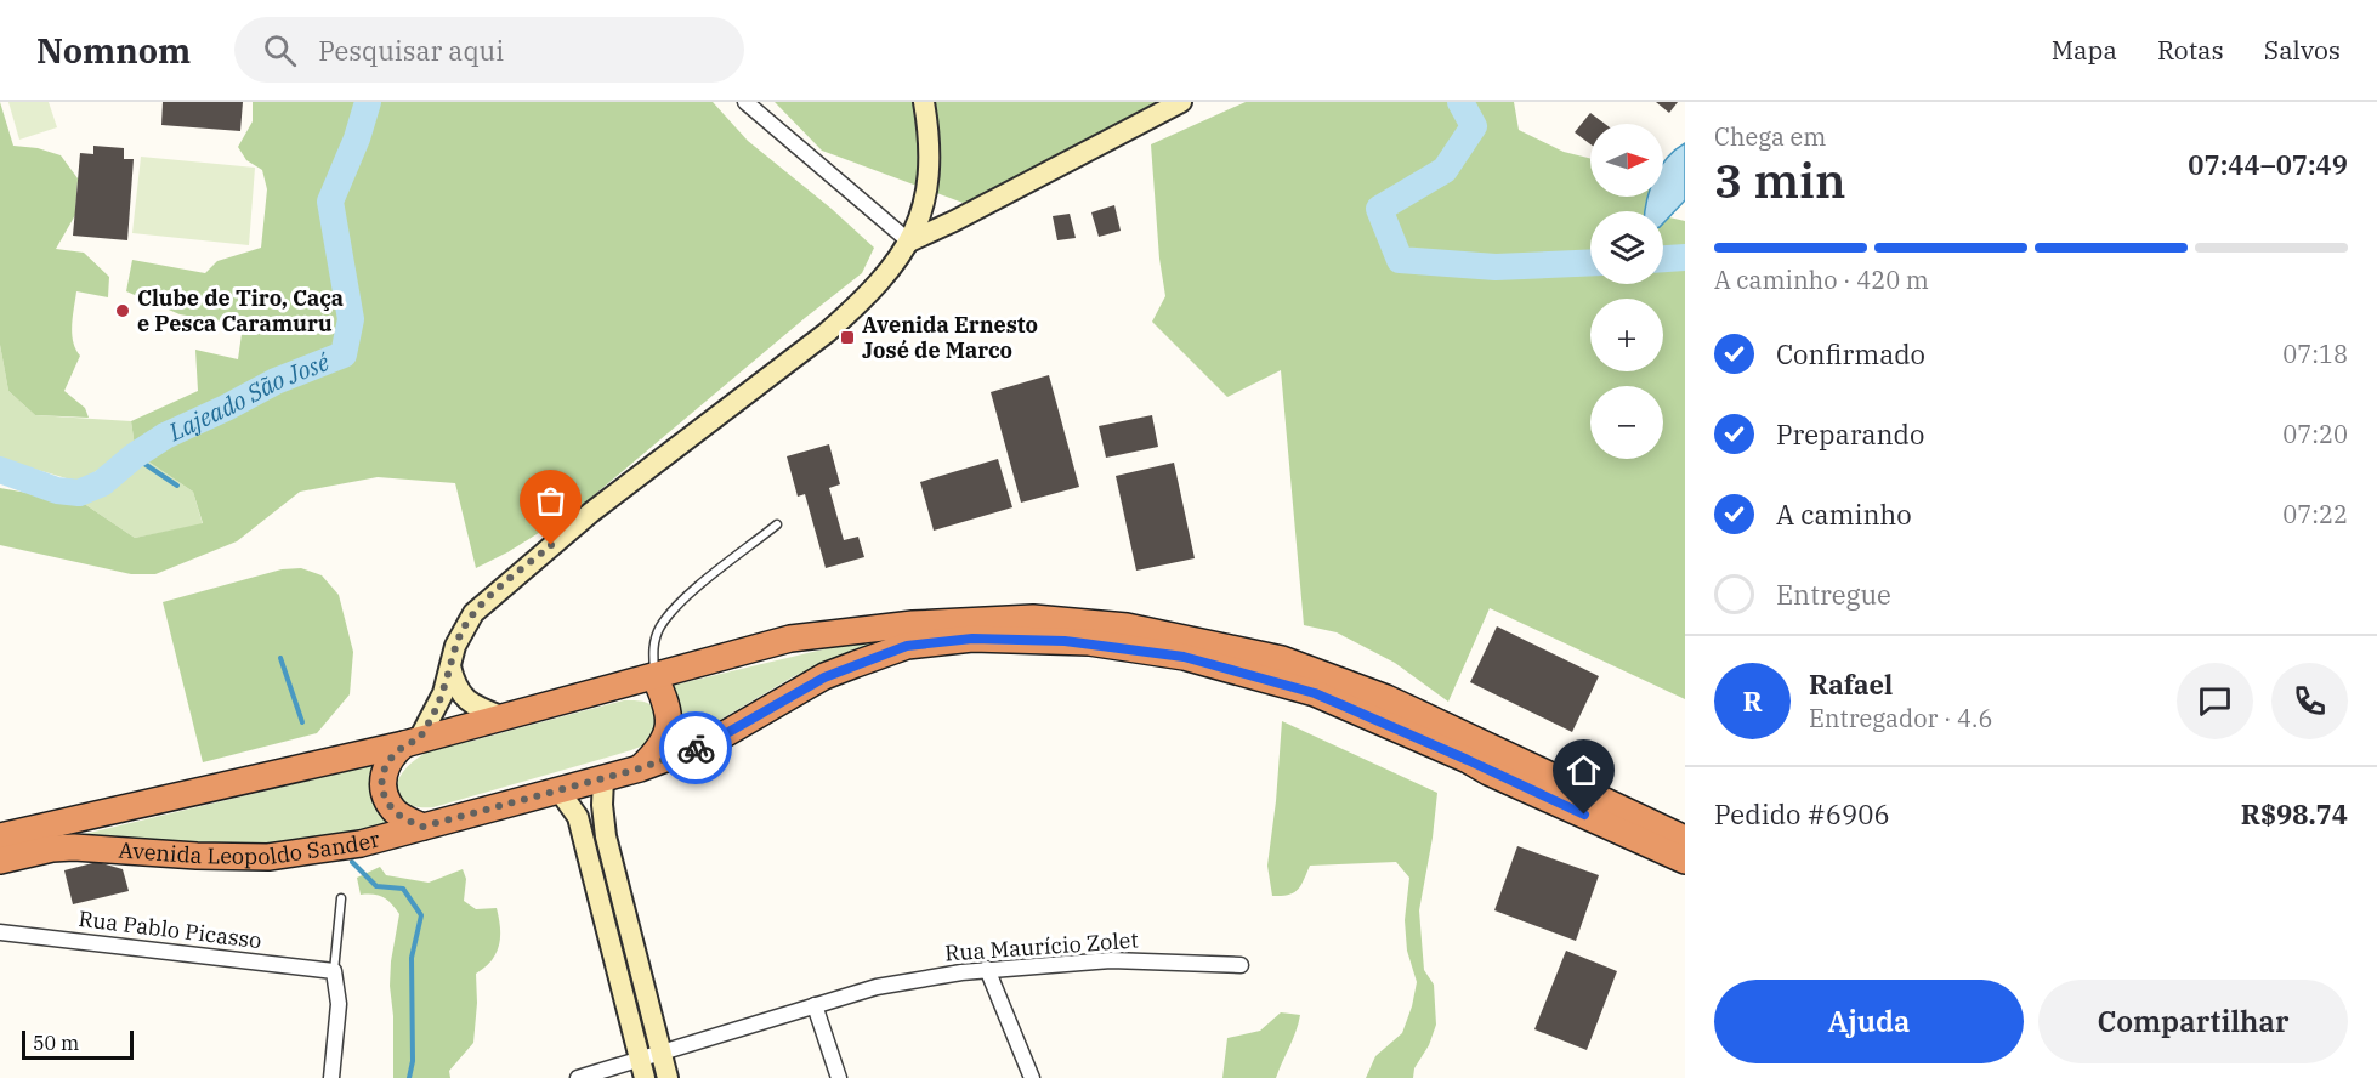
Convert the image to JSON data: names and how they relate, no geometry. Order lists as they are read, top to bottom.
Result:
{
  "streets": {
    "highway": ["Avenida Leopoldo Sander"],
    "street": ["Rua Pablo Picasso", "Rua Maurício Zolet"]
  },
  "water": ["Lajeado São José"],
  "places": {
    "other": ["Clube de Tiro, Caça e Pesca Caramuru"],
    "transit": ["Avenida Ernesto José de Marco"]
  },
  "scale_bar": "50 m",
  "north": "right",
  "page": {
    "header": "Nomnom",
    "search": "Pesquisar aqui",
    "nav": ["Mapa", "Rotas", "Salvos"],
    "heading": ["3 min", "Chega em", "07:44–07:49"],
    "panel": [
      "Rafael",
      "Entregador · 4.6",
      "Pedido #6906",
      "R$98.74"
    ],
    "map_buttons": ["+", "−"],
    "bar": "A caminho · 420 m",
    "list": [
      ["Confirmado", "07:18"],
      ["Preparando", "07:20"],
      ["A caminho", "07:22"],
      "Entregue"
    ],
    "round": "R",
    "buttons": ["Ajuda", "Compartilhar"],
    "scale": "50 m"
  }
}
